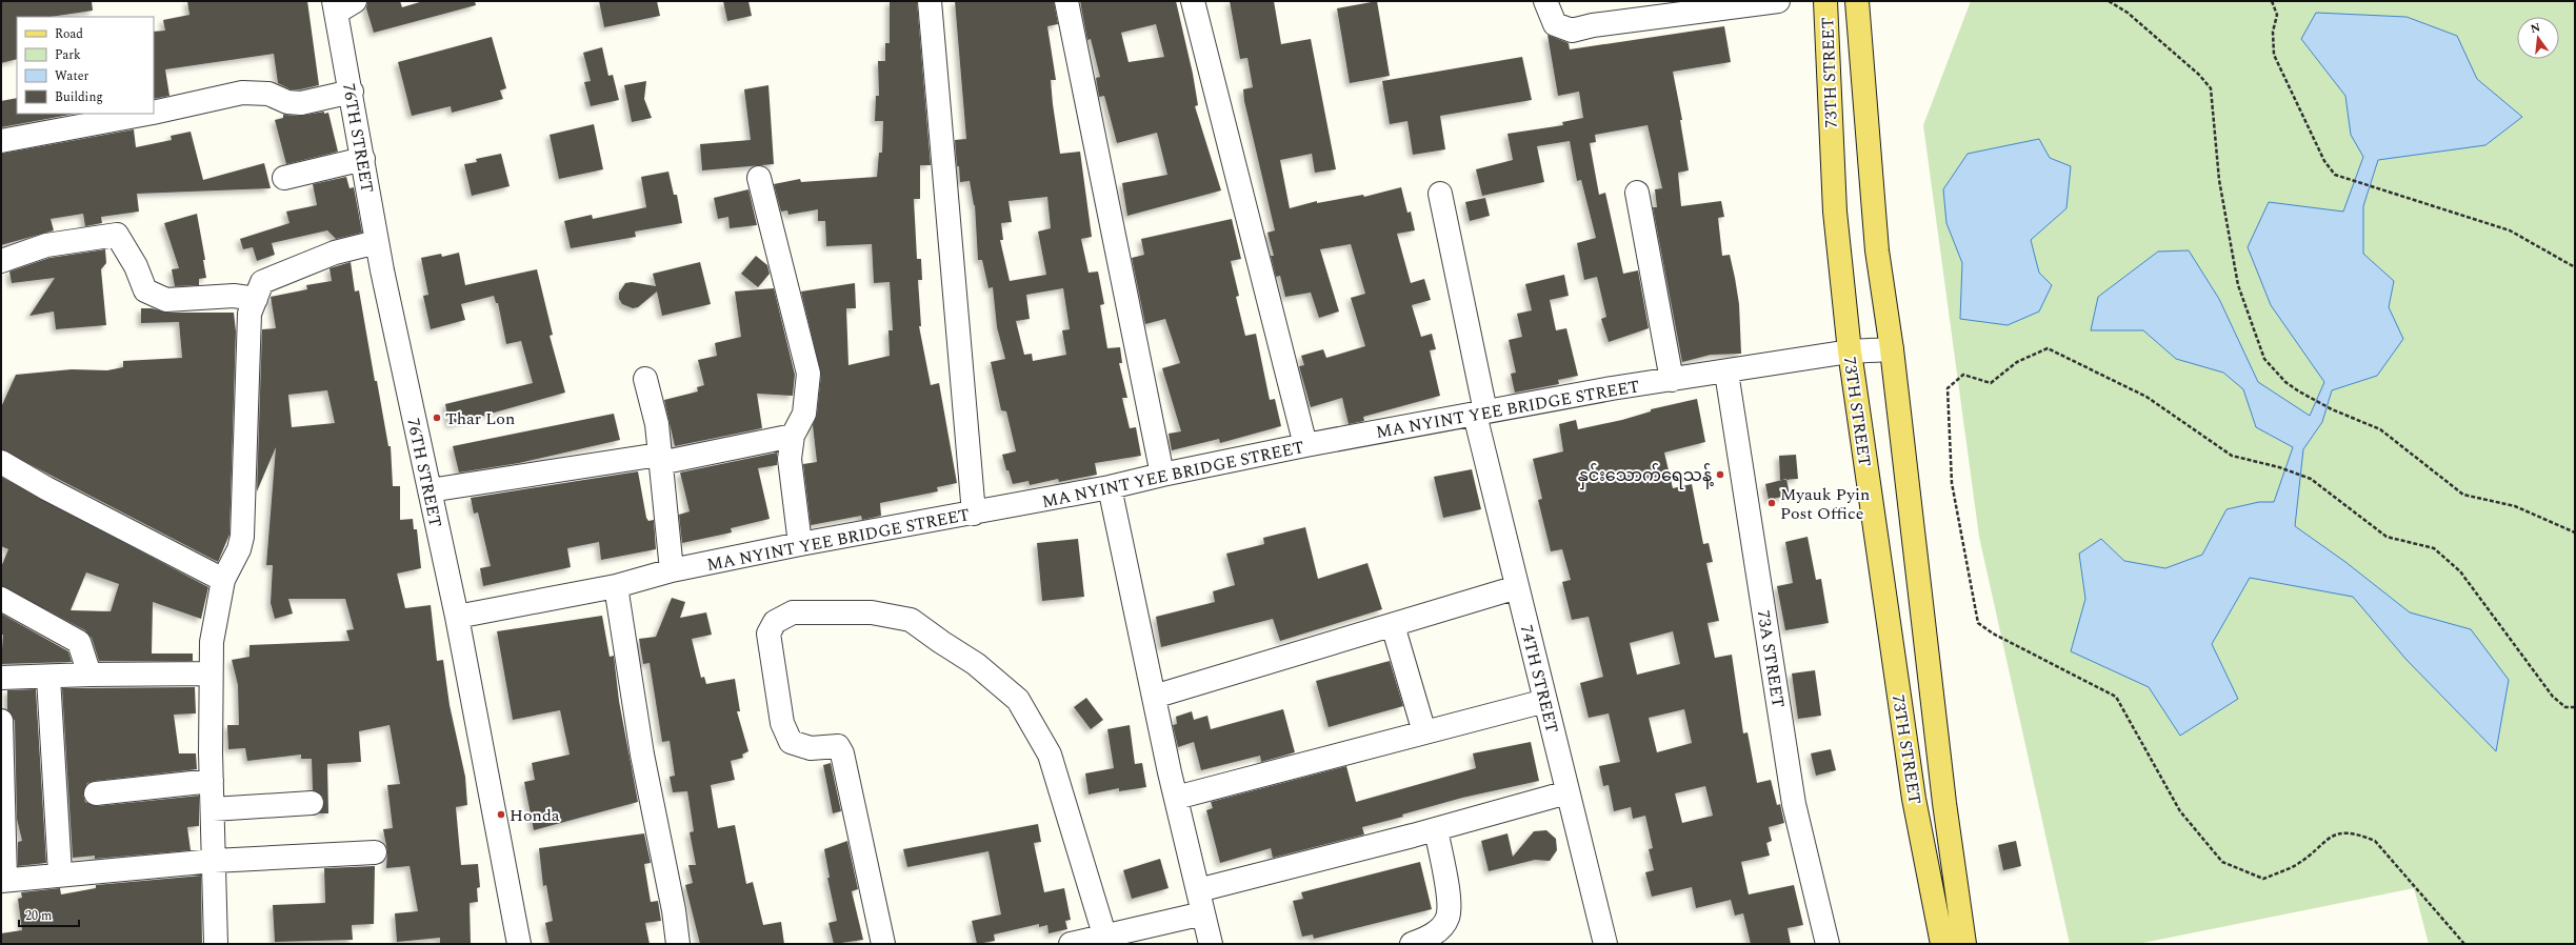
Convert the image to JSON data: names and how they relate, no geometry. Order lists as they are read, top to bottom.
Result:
{
  "streets": {
    "main road": ["73TH STREET"],
    "street": [
      "76TH STREET",
      "MA NYINT YEE BRIDGE STREET",
      "73A STREET",
      "74TH STREET"
    ]
  },
  "crossings": [
    ["73TH STREET", "MA NYINT YEE BRIDGE STREET"],
    ["76TH STREET", "MA NYINT YEE BRIDGE STREET"],
    ["MA NYINT YEE BRIDGE STREET", "73A STREET"],
    ["MA NYINT YEE BRIDGE STREET", "74TH STREET"]
  ],
  "places": [
    "Thar Lon",
    "နှင်းသောက်ရေသန့်",
    "Myauk Pyin Post Office",
    "Honda"
  ],
  "legend": [
    "Road",
    "Park",
    "Water",
    "Building"
  ],
  "scale_bar": "20 m",
  "north": "top"
}
